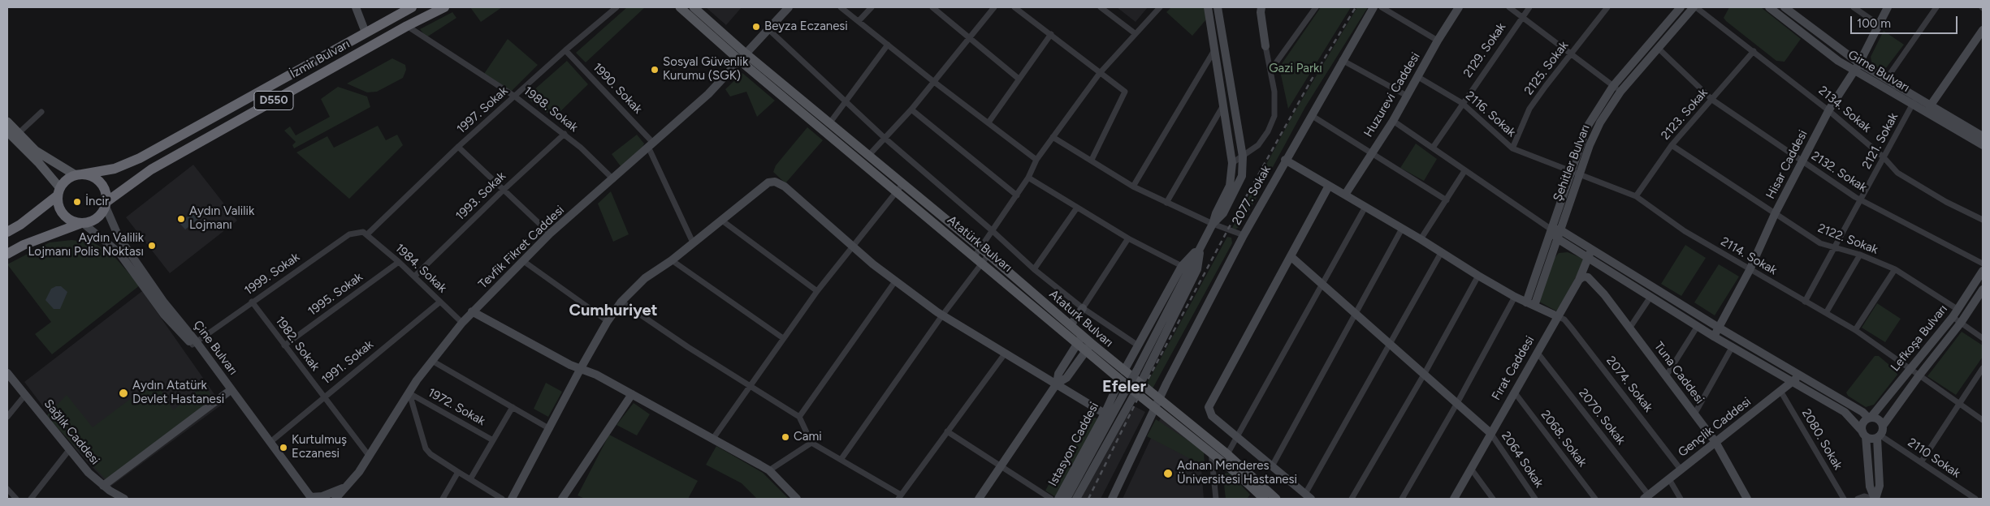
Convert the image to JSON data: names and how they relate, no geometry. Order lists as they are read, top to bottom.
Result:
{
  "streets": {
    "highway": ["İzmir Bulvarı", "D550"],
    "main road": ["Atatürk Bulvarı", "Ataturk Bulvarı"],
    "street": [
      "2129. Sokak",
      "2125. Sokak",
      "Girne Bulvarı",
      "1990. Sokak",
      "Huzurevi Caddesi",
      "1988. Sokak",
      "2134. Sokak",
      "1997. Sokak",
      "2116. Sokak",
      "2123. Sokak",
      "2121. Sokak",
      "Şehitler Bulvarı",
      "Hisar Caddesi",
      "2132. Sokak",
      "2077. Sokak",
      "1993. Sokak",
      "2122. Sokak",
      "Tevfik Fikret Caddesi",
      "2114. Sokak",
      "1984. Sokak",
      "1999. Sokak",
      "1995. Sokak",
      "Lefkoşa Bulvarı",
      "1982. Sokak",
      "Çine Bulvarı",
      "1991. Sokak",
      "Fırat Caddesi",
      "Tuna Caddesi",
      "2074. Sokak",
      "1972. Sokak",
      "2070. Sokak",
      "Gençlik Caddesi",
      "Sağlık Caddesi",
      "2068. Sokak",
      "2080. Sokak",
      "Istasyon Caddesi",
      "2110 Sokak",
      "2064 Sokak"
    ]
  },
  "crossings": [
    ["2129. Sokak", "2116. Sokak"],
    ["İzmir Bulvarı", "D550"],
    ["İzmir Bulvarı", "1988. Sokak"],
    ["İzmir Bulvarı", "Çine Bulvarı"],
    ["2125. Sokak", "2116. Sokak"],
    ["Girne Bulvarı", "2121. Sokak"],
    ["Girne Bulvarı", "Hisar Caddesi"],
    ["1990. Sokak", "1997. Sokak"],
    ["1990. Sokak", "Tevfik Fikret Caddesi"],
    ["Huzurevi Caddesi", "2116. Sokak"],
    ["D550", "Çine Bulvarı"],
    ["1988. Sokak", "1997. Sokak"],
    ["1988. Sokak", "1993. Sokak"],
    ["1988. Sokak", "Tevfik Fikret Caddesi"],
    ["2134. Sokak", "2123. Sokak"],
    ["2134. Sokak", "2121. Sokak"],
    ["2134. Sokak", "Şehitler Bulvarı"],
    ["2134. Sokak", "Hisar Caddesi"],
    ["1997. Sokak", "1984. Sokak"],
    ["1997. Sokak", "1999. Sokak"],
    ["2116. Sokak", "Şehitler Bulvarı"],
    ["2116. Sokak", "2114. Sokak"],
    ["2123. Sokak", "2132. Sokak"],
    ["2123. Sokak", "2122. Sokak"],
    ["2123. Sokak", "2114. Sokak"],
    ["2121. Sokak", "2132. Sokak"],
    ["2121. Sokak", "2122. Sokak"],
    ["2121. Sokak", "2114. Sokak"],
    ["Şehitler Bulvarı", "2132. Sokak"],
    ["Şehitler Bulvarı", "2114. Sokak"],
    ["Hisar Caddesi", "2132. Sokak"],
    ["Hisar Caddesi", "2122. Sokak"],
    ["Hisar Caddesi", "2114. Sokak"],
    ["1993. Sokak", "1984. Sokak"],
    ["2122. Sokak", "Lefkoşa Bulvarı"],
    ["Atatürk Bulvarı", "Tevfik Fikret Caddesi"],
    ["Atatürk Bulvarı", "Ataturk Bulvarı"],
    ["Tevfik Fikret Caddesi", "1984. Sokak"],
    ["Tevfik Fikret Caddesi", "1982. Sokak"],
    ["Tevfik Fikret Caddesi", "Çine Bulvarı"],
    ["Tevfik Fikret Caddesi", "1972. Sokak"],
    ["2114. Sokak", "Lefkoşa Bulvarı"],
    ["1984. Sokak", "1999. Sokak"],
    ["1984. Sokak", "1995. Sokak"],
    ["1984. Sokak", "1991. Sokak"],
    ["1999. Sokak", "1982. Sokak"],
    ["1999. Sokak", "Çine Bulvarı"],
    ["1995. Sokak", "1982. Sokak"],
    ["Ataturk Bulvarı", "Istasyon Caddesi"],
    ["Lefkoşa Bulvarı", "2110 Sokak"],
    ["1982. Sokak", "1991. Sokak"],
    ["Çine Bulvarı", "1991. Sokak"],
    ["Fırat Caddesi", "Tuna Caddesi"],
    ["Fırat Caddesi", "2074. Sokak"],
    ["Fırat Caddesi", "2070. Sokak"],
    ["Fırat Caddesi", "2068. Sokak"],
    ["Fırat Caddesi", "2064 Sokak"],
    ["Tuna Caddesi", "Gençlik Caddesi"],
    ["2074. Sokak", "Gençlik Caddesi"],
    ["2070. Sokak", "Gençlik Caddesi"],
    ["Gençlik Caddesi", "2080. Sokak"]
  ],
  "districts": ["Cumhuriyet", "Efeler"],
  "parks": ["Gazi Parkı"],
  "places": [
    "Beyza Eczanesi",
    "Sosyal Güvenlik Kurumu (SGK)",
    "İncir",
    "Aydın Valilik Lojmanı",
    "Aydın Valilik Lojmanı Polis Noktası",
    "Aydın Atatürk Devlet Hastanesi",
    "Cami",
    "Kurtulmuş Eczanesi",
    "Adnan Menderes Üniversitesi Hastanesi"
  ],
  "scale_bar": "100 m"
}
